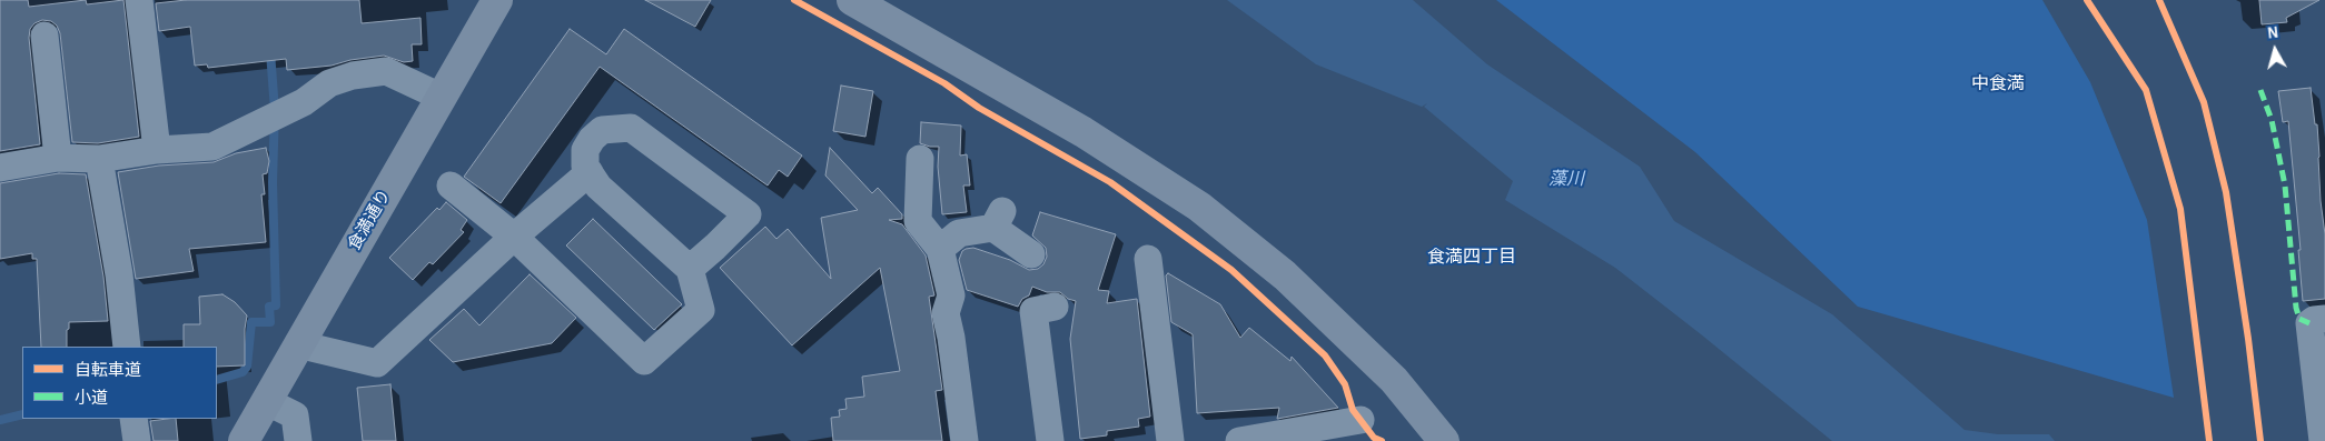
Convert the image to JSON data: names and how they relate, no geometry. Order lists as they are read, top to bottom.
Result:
{
  "streets": {
    "street": ["食満通り"]
  },
  "districts": ["中食満", "食満四丁目"],
  "water": ["藻川"],
  "legend": ["自転車道", "小道"],
  "north": "top"
}
